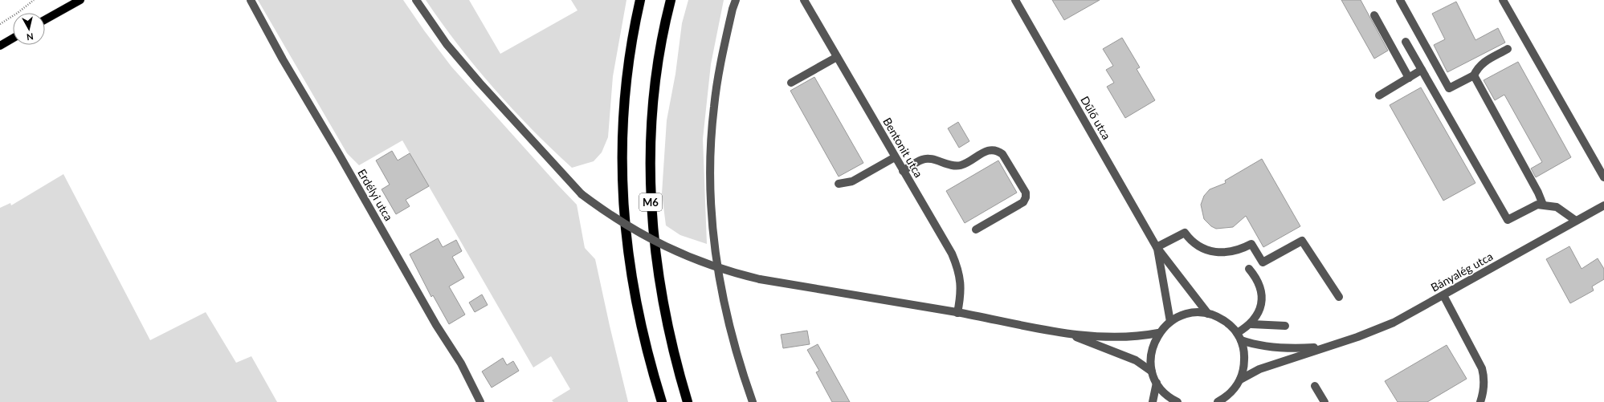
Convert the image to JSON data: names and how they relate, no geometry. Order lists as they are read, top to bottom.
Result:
{
  "streets": {
    "highway": ["M6"],
    "street": [
      "Dűlő utca",
      "Bentonit utca",
      "Erdélyi utca",
      "Bányalég utca"
    ]
  },
  "crossings": [
    ["Dűlő utca", "Bányalég utca"]
  ],
  "north": "bottom"
}
